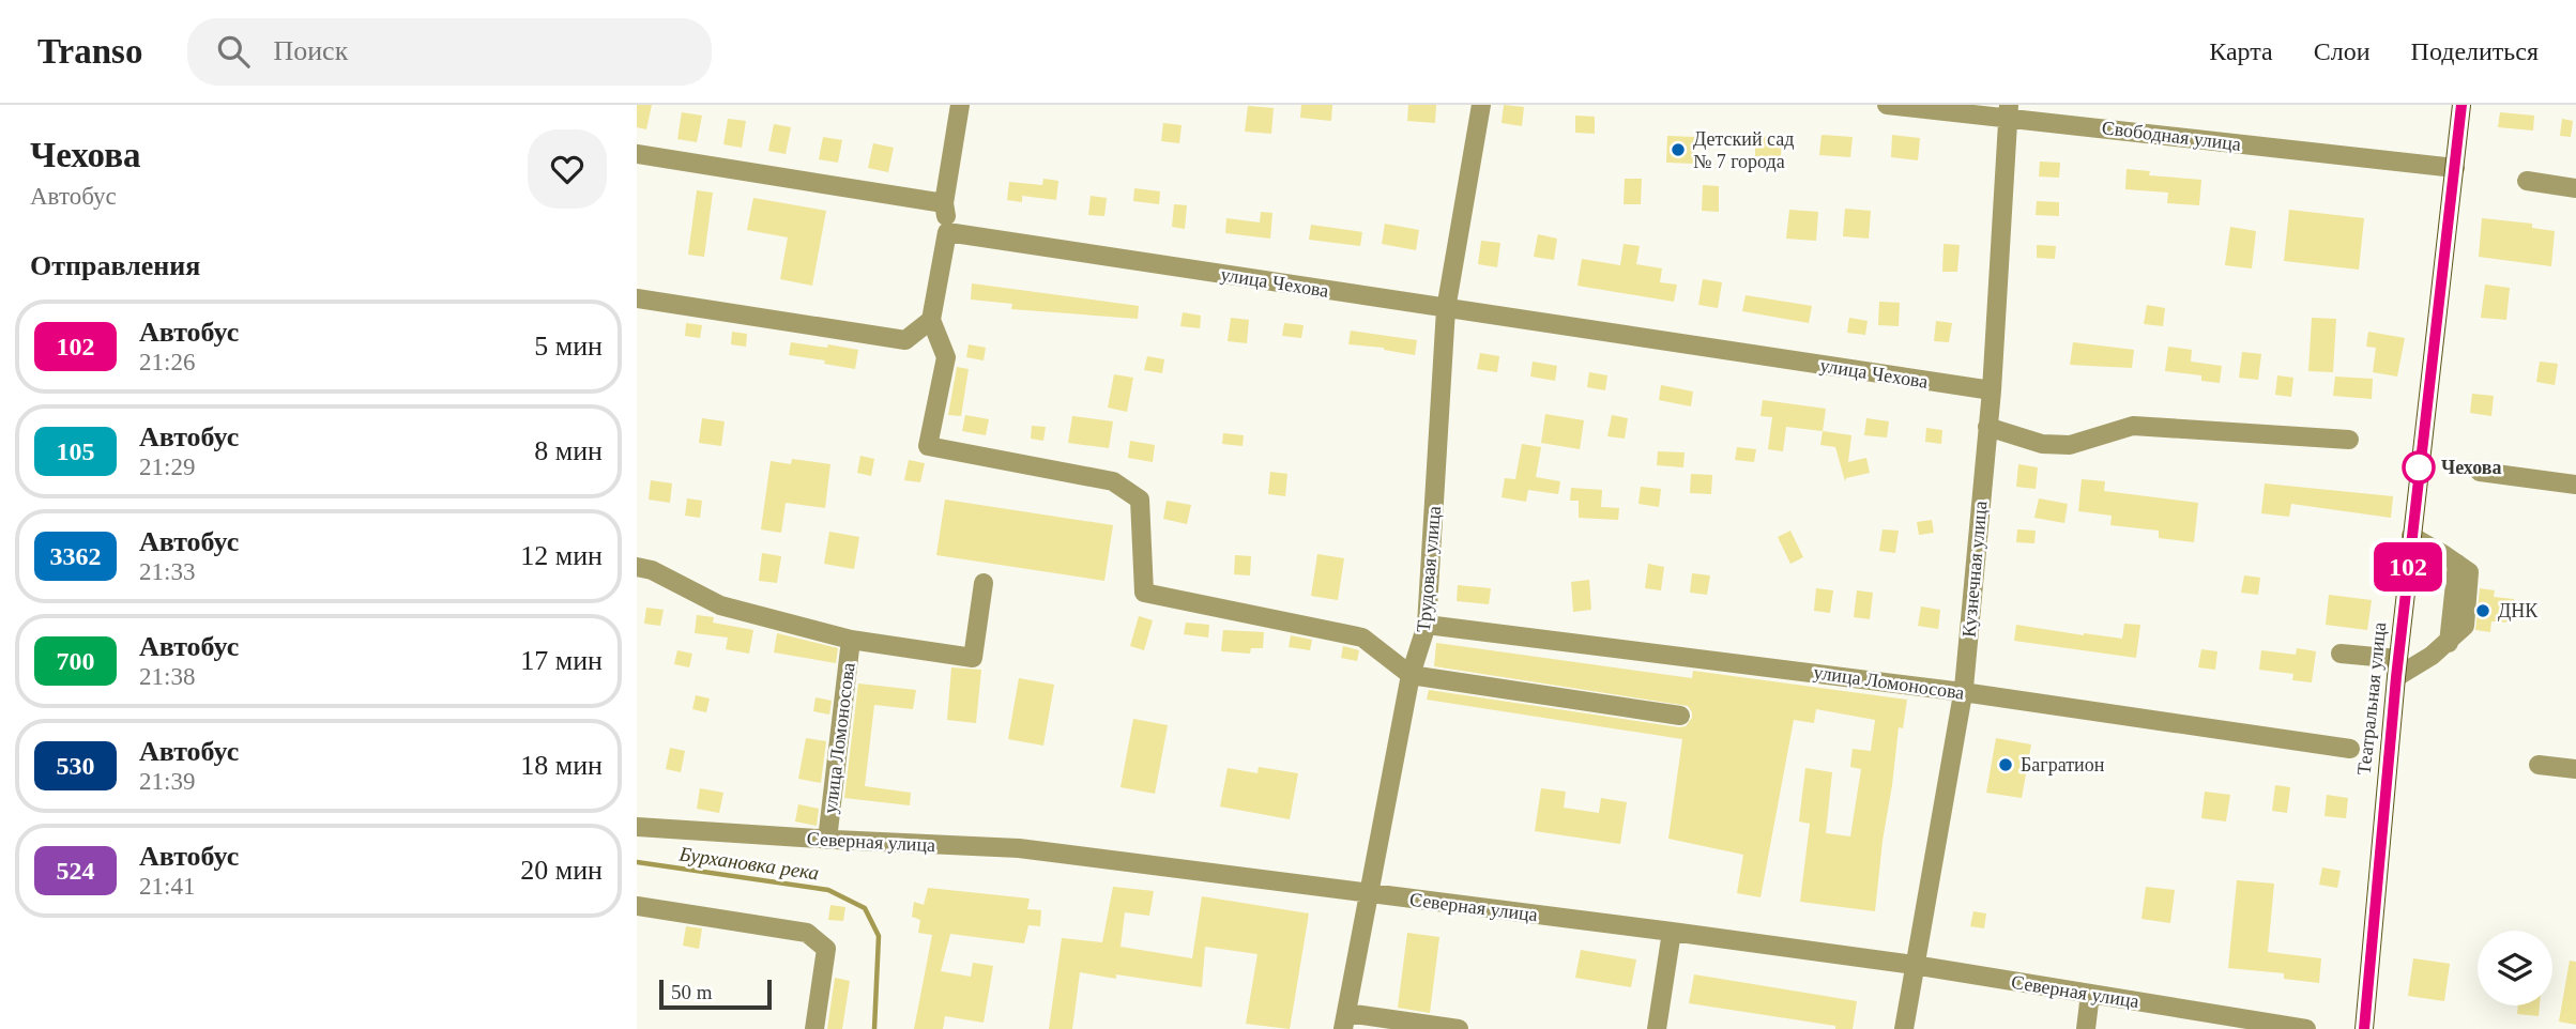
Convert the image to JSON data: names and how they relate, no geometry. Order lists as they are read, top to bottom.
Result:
{
  "streets": {
    "main road": ["Театральная улица"],
    "street": [
      "Свободная улица",
      "улица Чехова",
      "Трудовая улица",
      "Кузнечная улица",
      "улица Ломоносова",
      "Северная улица"
    ]
  },
  "crossings": [
    ["Свободная улица", "Кузнечная улица"],
    ["Свободная улица", "Театральная улица"],
    ["улица Чехова", "Трудовая улица"],
    ["улица Чехова", "Кузнечная улица"],
    ["Трудовая улица", "улица Ломоносова"],
    ["Трудовая улица", "Северная улица"],
    ["Кузнечная улица", "улица Ломоносова"],
    ["Кузнечная улица", "Северная улица"],
    ["улица Ломоносова", "Северная улица"]
  ],
  "water": ["Бурхановка река"],
  "places": [
    "Детский сад № 7 города",
    "Чехова",
    "ДНК",
    "Багратион"
  ],
  "lines": ["bus line 102"],
  "scale_bar": "50 m",
  "page": {
    "header": "Transo",
    "search": "Поиск",
    "nav": ["Карта", "Слои", "Поделиться"],
    "heading": [
      ["Чехова", "Автобус"],
      "Отправления"
    ],
    "on_map": "102",
    "list": [
      {
        "mark": "102",
        "name": "Автобус",
        "note": "21:26",
        "value": "5 мин"
      },
      {
        "mark": "105",
        "name": "Автобус",
        "note": "21:29",
        "value": "8 мин"
      },
      {
        "mark": "3362",
        "name": "Автобус",
        "note": "21:33",
        "value": "12 мин"
      },
      {
        "mark": "700",
        "name": "Автобус",
        "note": "21:38",
        "value": "17 мин"
      },
      {
        "mark": "530",
        "name": "Автобус",
        "note": "21:39",
        "value": "18 мин"
      },
      {
        "mark": "524",
        "name": "Автобус",
        "note": "21:41",
        "value": "20 мин"
      }
    ],
    "scale": "50 m"
  }
}
